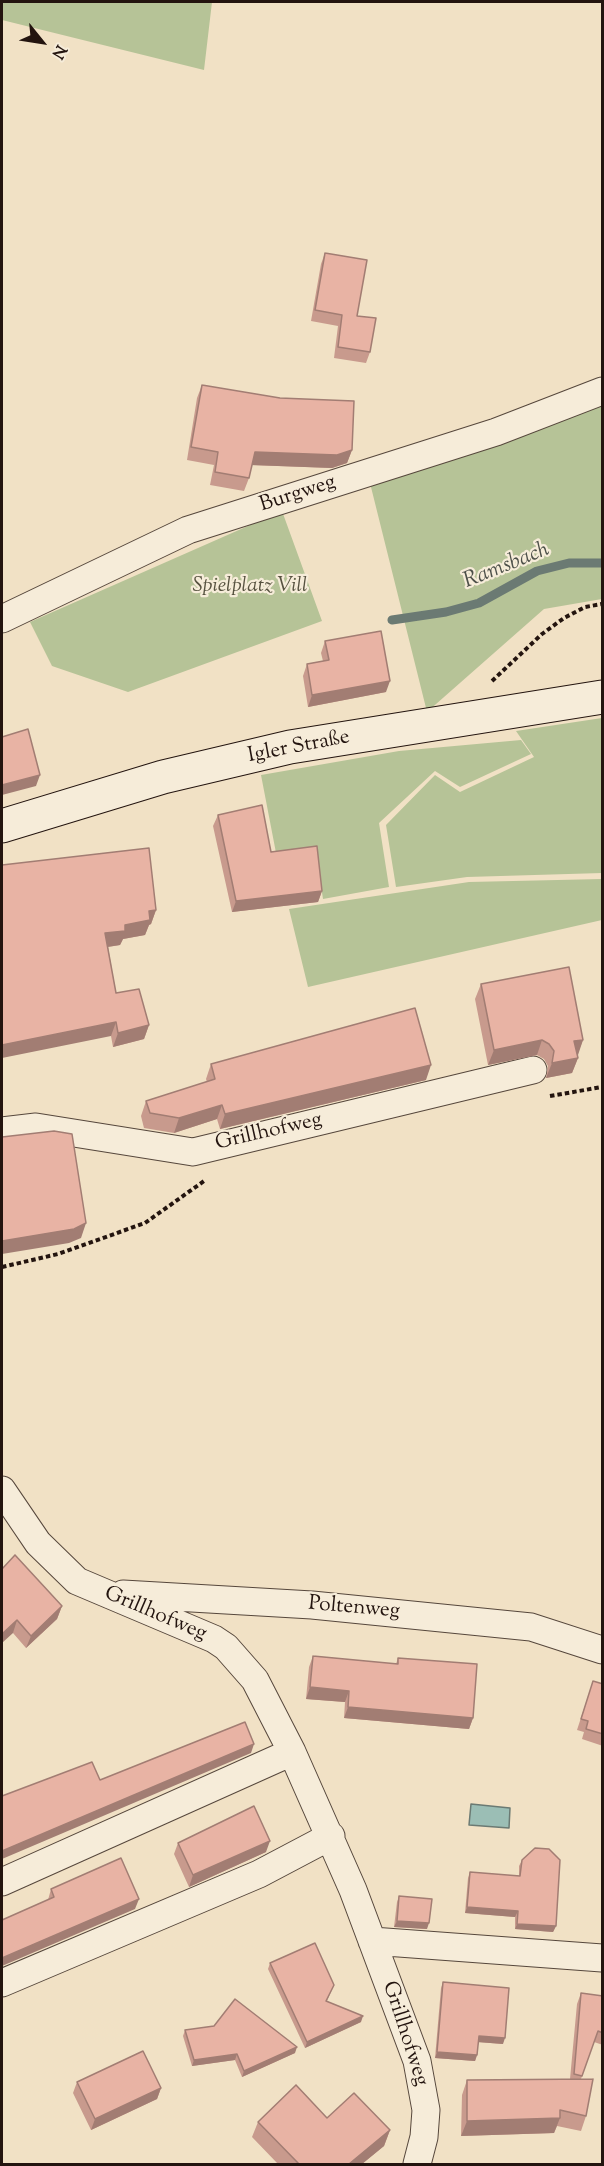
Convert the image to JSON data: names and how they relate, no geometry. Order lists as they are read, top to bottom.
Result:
{
  "streets": {
    "main road": ["Igler Straße"],
    "street": ["Burgweg", "Grillhofweg", "Poltenweg"]
  },
  "crossings": [
    ["Grillhofweg", "Poltenweg"]
  ],
  "water": ["Ramsbach"],
  "parks": ["Spielplatz Vill"],
  "north": "bottom right"
}
